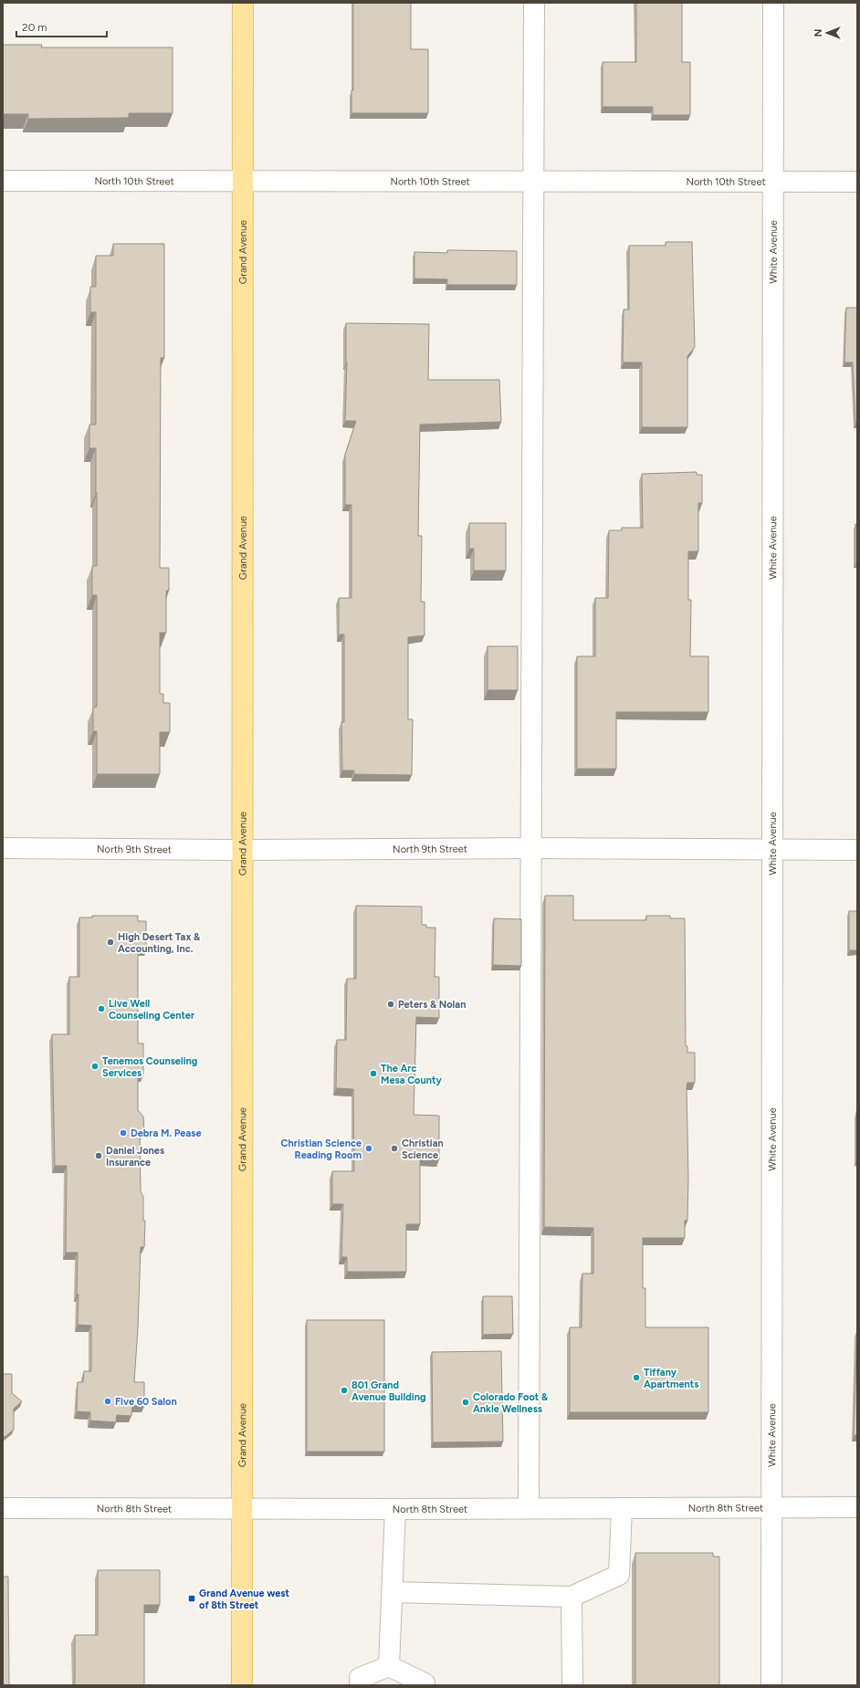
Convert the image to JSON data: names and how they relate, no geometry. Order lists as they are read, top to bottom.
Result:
{
  "streets": {
    "main road": ["Grand Avenue"],
    "street": [
      "North 10th Street",
      "White Avenue",
      "North 9th Street",
      "North 8th Street"
    ]
  },
  "crossings": [
    ["North 10th Street", "Grand Avenue"],
    ["North 10th Street", "White Avenue"],
    ["Grand Avenue", "North 9th Street"],
    ["Grand Avenue", "North 8th Street"],
    ["White Avenue", "North 9th Street"],
    ["White Avenue", "North 8th Street"]
  ],
  "places": {
    "other": [
      "High Desert Tax & Accounting, Inc.",
      "Peters & Nolan",
      "Live Well Counseling Center",
      "Tenemos Counseling Services",
      "The Arc Mesa County",
      "Debra M. Pease",
      "Christian Science Reading Room",
      "Christian Science",
      "Daniel Jones Insurance",
      "Tiffany Apartments",
      "801 Grand Avenue Building",
      "Five 60 Salon",
      "Colorado Foot & Ankle Wellness"
    ],
    "transit": ["Grand Avenue west of 8th Street"]
  },
  "scale_bar": "20 m",
  "north": "left"
}
